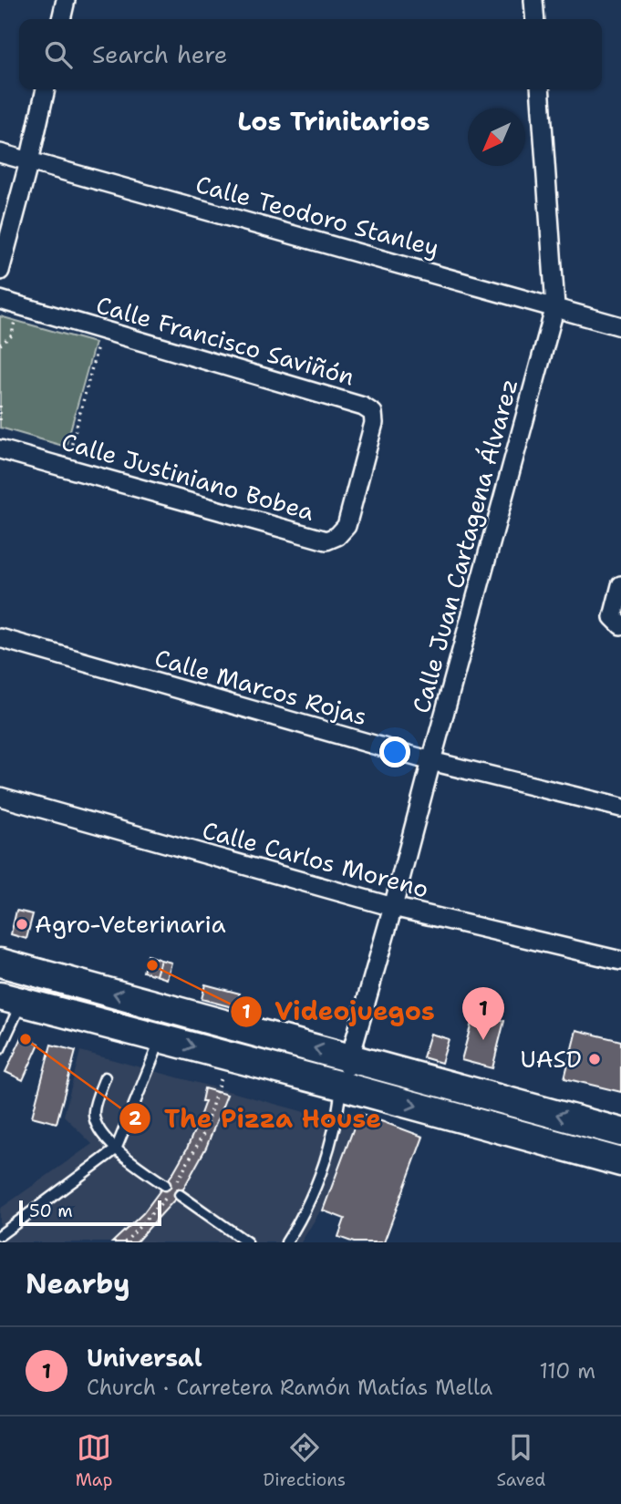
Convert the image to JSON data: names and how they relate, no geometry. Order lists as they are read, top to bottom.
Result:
{
  "streets": {
    "street": [
      "Calle Teodoro Stanley",
      "Calle Francisco Saviñón",
      "Calle Justiniano Bobea",
      "Calle Juan Cartagena Álvarez",
      "Calle Marcos Rojas",
      "Calle Carlos Moreno"
    ]
  },
  "crossings": [
    ["Calle Teodoro Stanley", "Calle Juan Cartagena Álvarez"],
    ["Calle Francisco Saviñón", "Calle Justiniano Bobea"],
    ["Calle Juan Cartagena Álvarez", "Calle Marcos Rojas"],
    ["Calle Juan Cartagena Álvarez", "Calle Carlos Moreno"]
  ],
  "districts": ["Los Trinitarios"],
  "places": [
    "Agro-Veterinaria",
    "Videojuegos",
    "The Pizza House",
    "UASD"
  ],
  "scale_bar": "50 m",
  "north": "bottom left",
  "page": {
    "search": "Search here",
    "pins": "1",
    "scale": "50 m",
    "heading": "Nearby",
    "list": [
      {
        "mark": "1",
        "name": "Universal",
        "note": "Church · Carretera Ramón Matías Mella",
        "value": "110 m"
      }
    ],
    "nav": ["Map", "Directions", "Saved"]
  }
}
